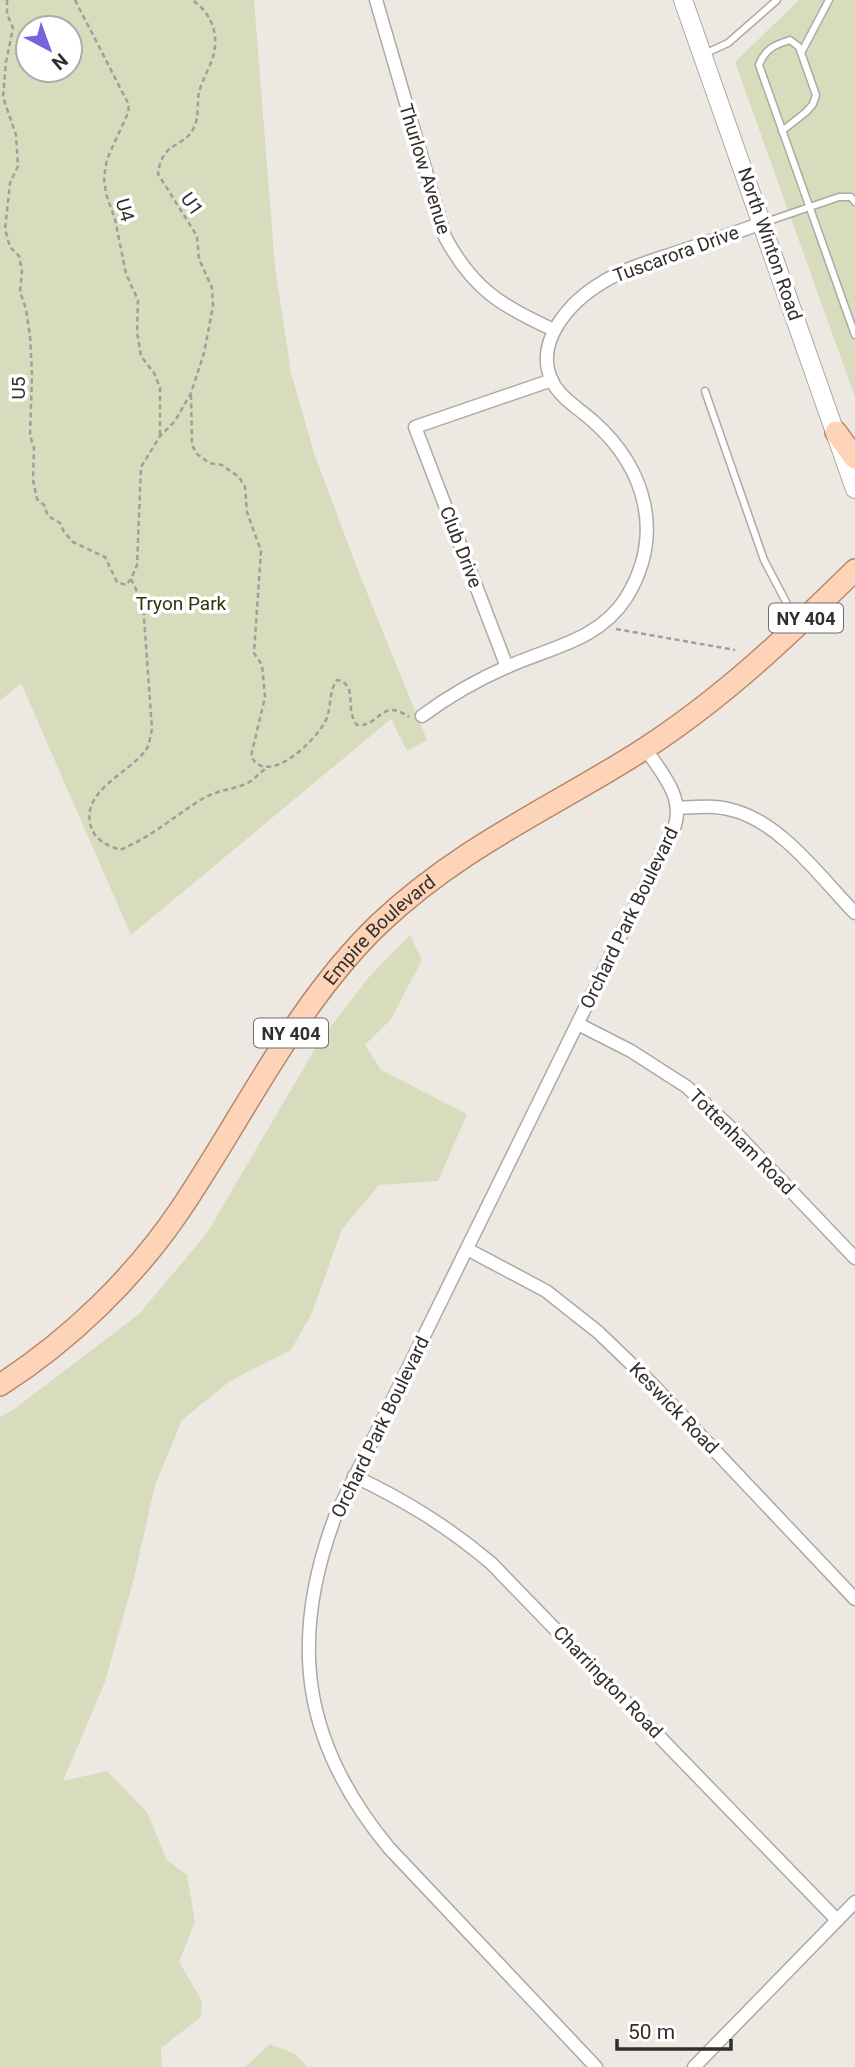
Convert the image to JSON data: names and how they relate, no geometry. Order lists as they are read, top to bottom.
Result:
{
  "streets": {
    "main road": ["North Winton Road", "NY 404", "Empire Boulevard"],
    "street": [
      "Thurlow Avenue",
      "Tuscarora Drive",
      "Club Drive",
      "Orchard Park Boulevard",
      "Tottenham Road",
      "Keswick Road",
      "Charrington Road"
    ],
    "path": ["U1", "U4", "U5"]
  },
  "crossings": [
    ["Thurlow Avenue", "Tuscarora Drive"],
    ["U1", "U4"],
    ["North Winton Road", "Tuscarora Drive"],
    ["Orchard Park Boulevard", "Empire Boulevard"],
    ["Orchard Park Boulevard", "Tottenham Road"],
    ["Orchard Park Boulevard", "Keswick Road"],
    ["Orchard Park Boulevard", "Charrington Road"]
  ],
  "parks": ["Tryon Park"],
  "scale_bar": "50 m",
  "north": "bottom right"
}
